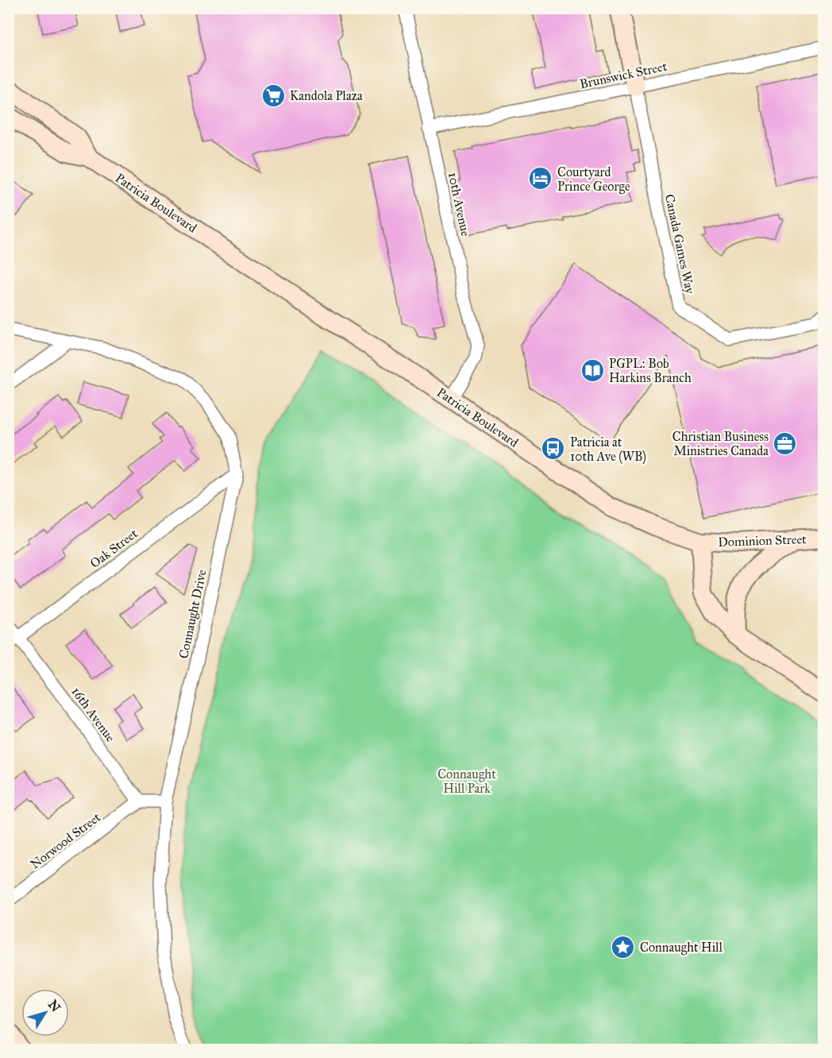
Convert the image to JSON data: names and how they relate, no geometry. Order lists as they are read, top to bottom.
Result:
{
  "streets": {
    "main road": ["Patricia Boulevard", "Dominion Street"],
    "street": [
      "Brunswick Street",
      "10th Avenue",
      "Canada Games Way",
      "Oak Street",
      "Connaught Drive",
      "16th Avenue",
      "Norwood Street"
    ]
  },
  "crossings": [
    ["Brunswick Street", "10th Avenue"],
    ["Brunswick Street", "Canada Games Way"],
    ["Patricia Boulevard", "10th Avenue"],
    ["Patricia Boulevard", "Dominion Street"],
    ["Oak Street", "Connaught Drive"],
    ["Oak Street", "16th Avenue"],
    ["16th Avenue", "Norwood Street"]
  ],
  "parks": ["Connaught Hill Park"],
  "places": {
    "supermarket": ["Kandola Plaza"],
    "hotel": ["Courtyard Prince George"],
    "library": ["PGPL: Bob Harkins Branch"],
    "office": ["Christian Business Ministries Canada"],
    "bus stop": ["Patricia at 10th Ave (WB)"],
    "place": ["Connaught Hill"]
  },
  "north": "top right"
}
